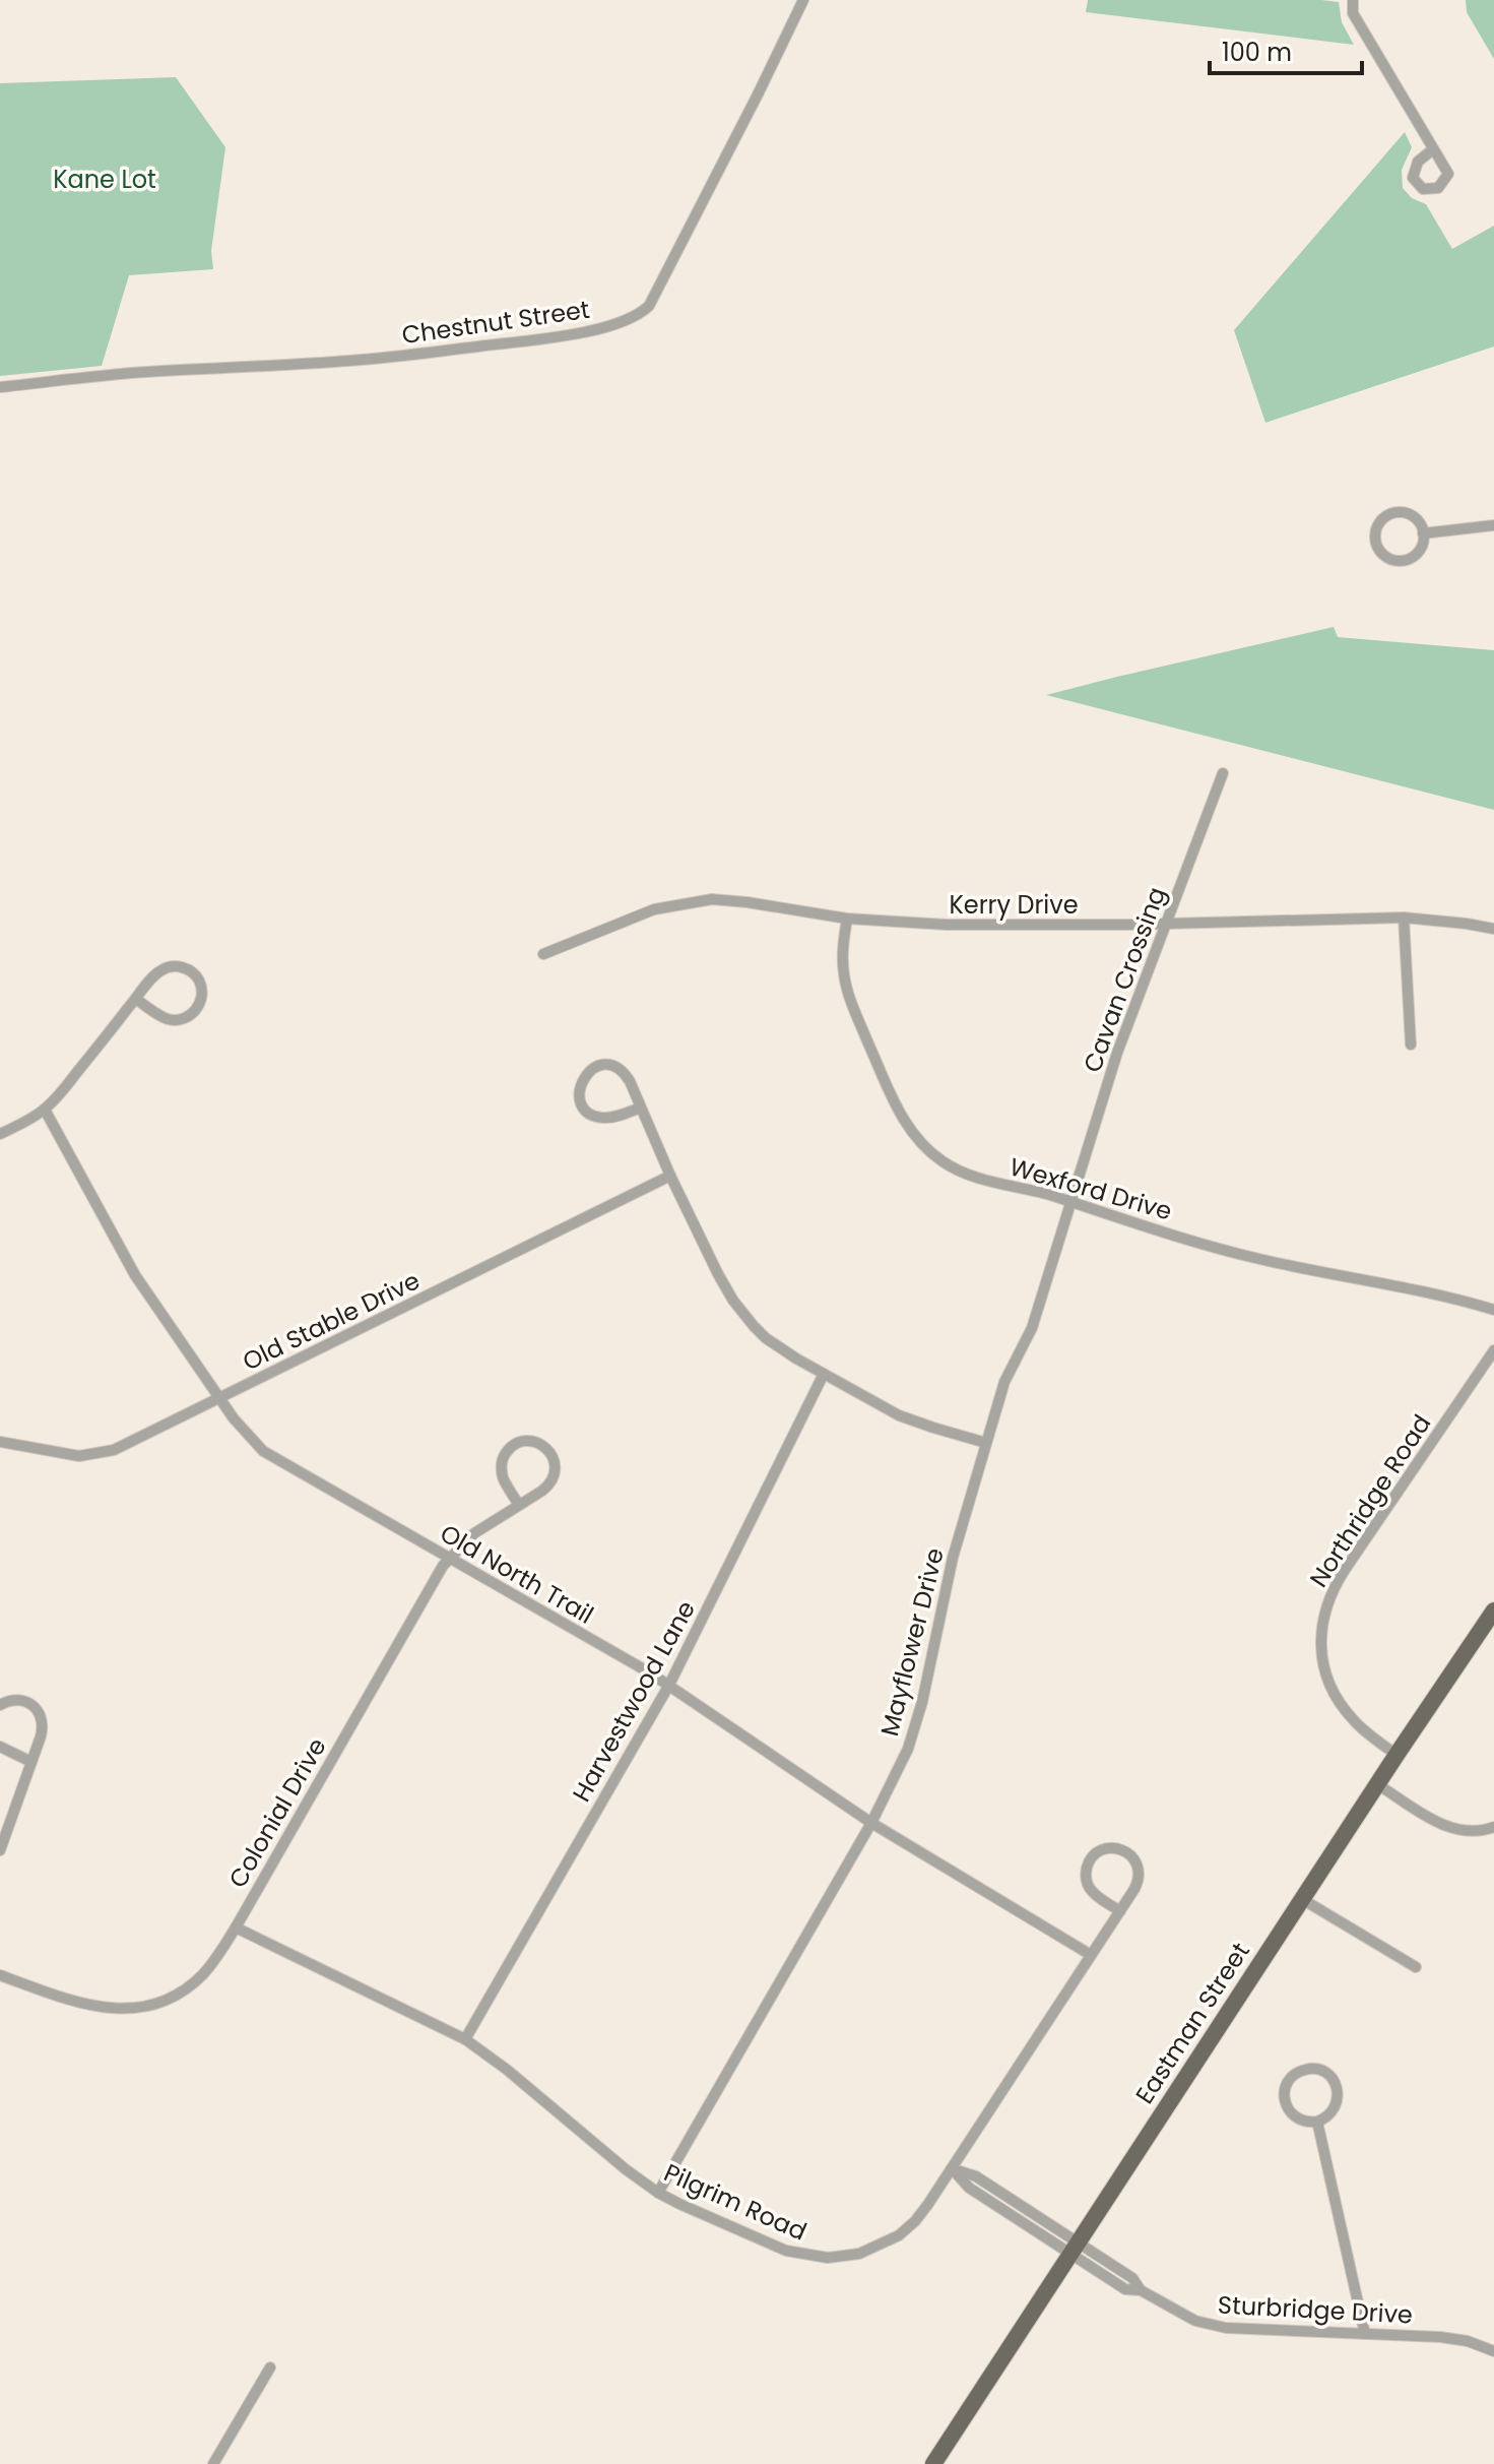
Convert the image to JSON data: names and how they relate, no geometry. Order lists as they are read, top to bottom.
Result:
{
  "streets": {
    "main road": ["Eastman Street"],
    "street": [
      "Chestnut Street",
      "Kerry Drive",
      "Cavan Crossing",
      "Wexford Drive",
      "Old Stable Drive",
      "Northridge Road",
      "Old North Trail",
      "Mayflower Drive",
      "Harvestwood Lane",
      "Colonial Drive",
      "Pilgrim Road",
      "Sturbridge Drive"
    ]
  },
  "crossings": [
    ["Kerry Drive", "Cavan Crossing"],
    ["Kerry Drive", "Wexford Drive"],
    ["Cavan Crossing", "Wexford Drive"],
    ["Cavan Crossing", "Mayflower Drive"],
    ["Wexford Drive", "Mayflower Drive"],
    ["Old Stable Drive", "Old North Trail"],
    ["Northridge Road", "Eastman Street"],
    ["Old North Trail", "Mayflower Drive"],
    ["Old North Trail", "Harvestwood Lane"],
    ["Old North Trail", "Colonial Drive"],
    ["Old North Trail", "Pilgrim Road"],
    ["Mayflower Drive", "Pilgrim Road"],
    ["Harvestwood Lane", "Pilgrim Road"],
    ["Colonial Drive", "Pilgrim Road"],
    ["Eastman Street", "Sturbridge Drive"],
    ["Pilgrim Road", "Sturbridge Drive"]
  ],
  "parks": ["Kane Lot"],
  "scale_bar": "100 m"
}
